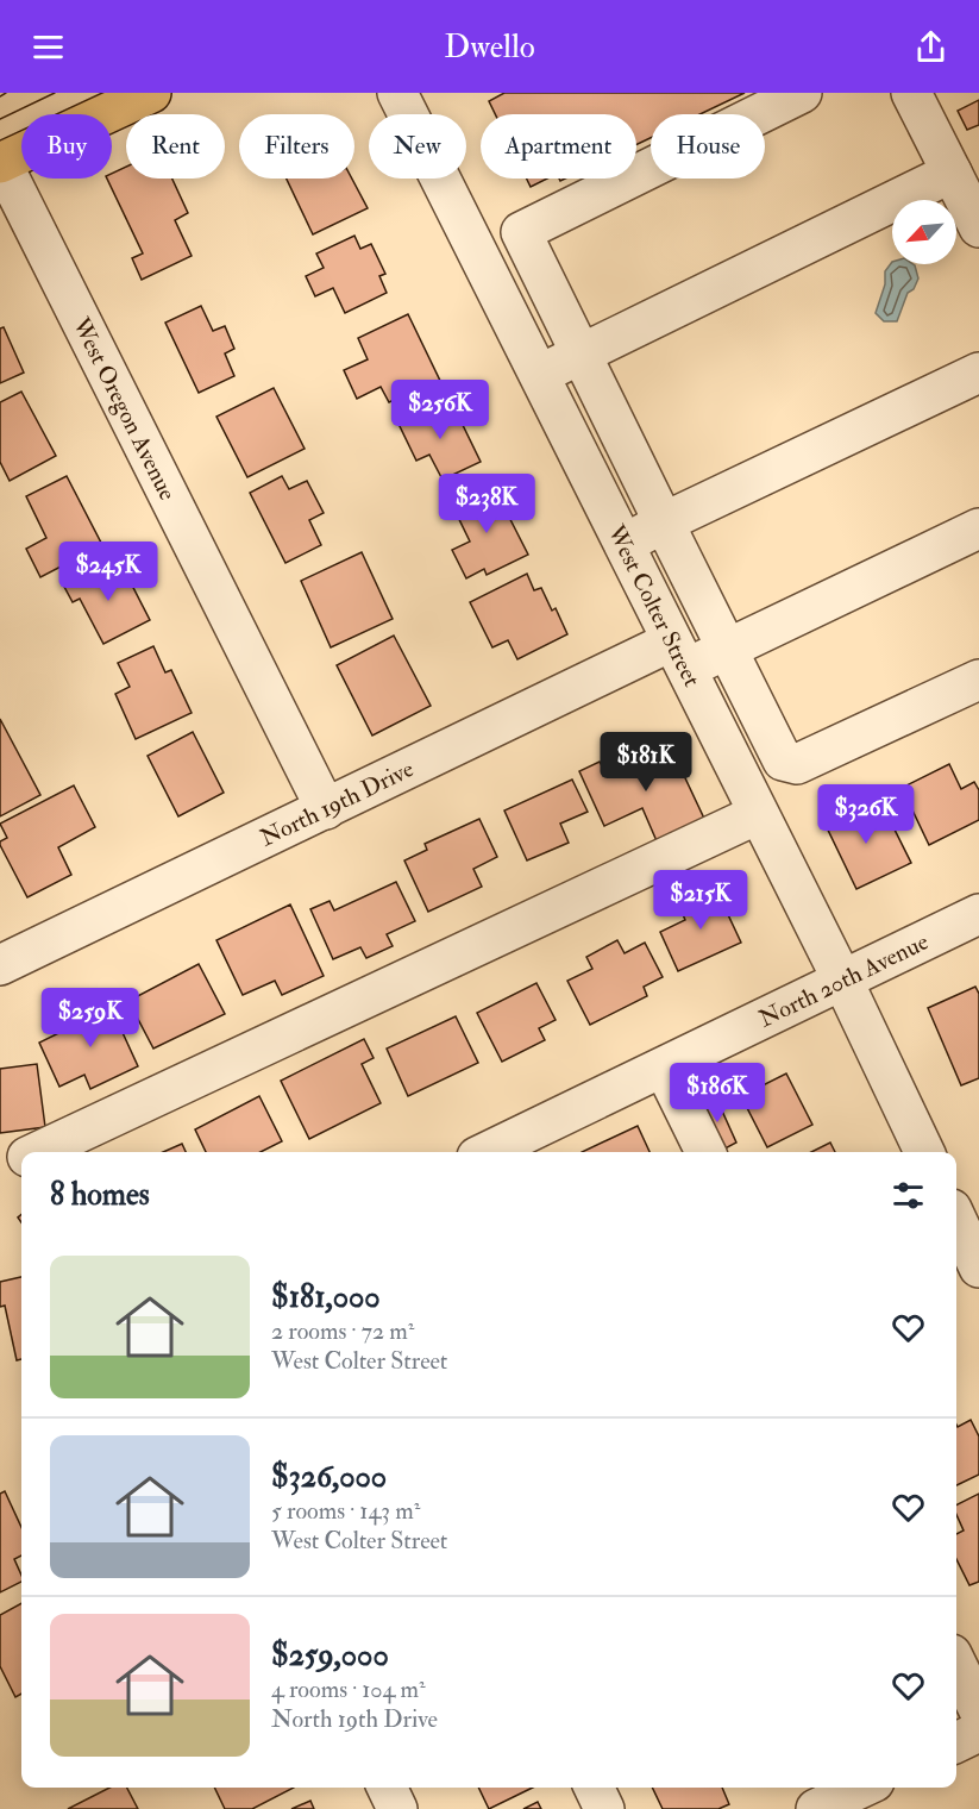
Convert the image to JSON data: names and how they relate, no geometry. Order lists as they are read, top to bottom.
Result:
{
  "streets": {
    "street": [
      "West Oregon Avenue",
      "West Colter Street",
      "North 19th Drive",
      "North 20th Avenue"
    ]
  },
  "crossings": [
    ["West Oregon Avenue", "North 19th Drive"],
    ["West Colter Street", "North 19th Drive"],
    ["West Colter Street", "North 20th Avenue"]
  ],
  "north": "bottom left",
  "page": {
    "header": "Dwello",
    "chip": [
      "Buy",
      "Rent",
      "Filters",
      "New",
      "Apartment",
      "House"
    ],
    "price": [
      "$256K",
      "$238K",
      "$245K",
      "$181K",
      "$326K",
      "$215K",
      "$259K",
      "$186K"
    ],
    "heading": "8 homes",
    "list": [
      {
        "name": "$181,000",
        "note": "2 rooms · 72 m² · West Colter Street"
      },
      {
        "name": "$326,000",
        "note": "5 rooms · 143 m² · West Colter Street"
      },
      {
        "name": "$259,000",
        "note": "4 rooms · 104 m² · North 19th Drive"
      }
    ]
  }
}
